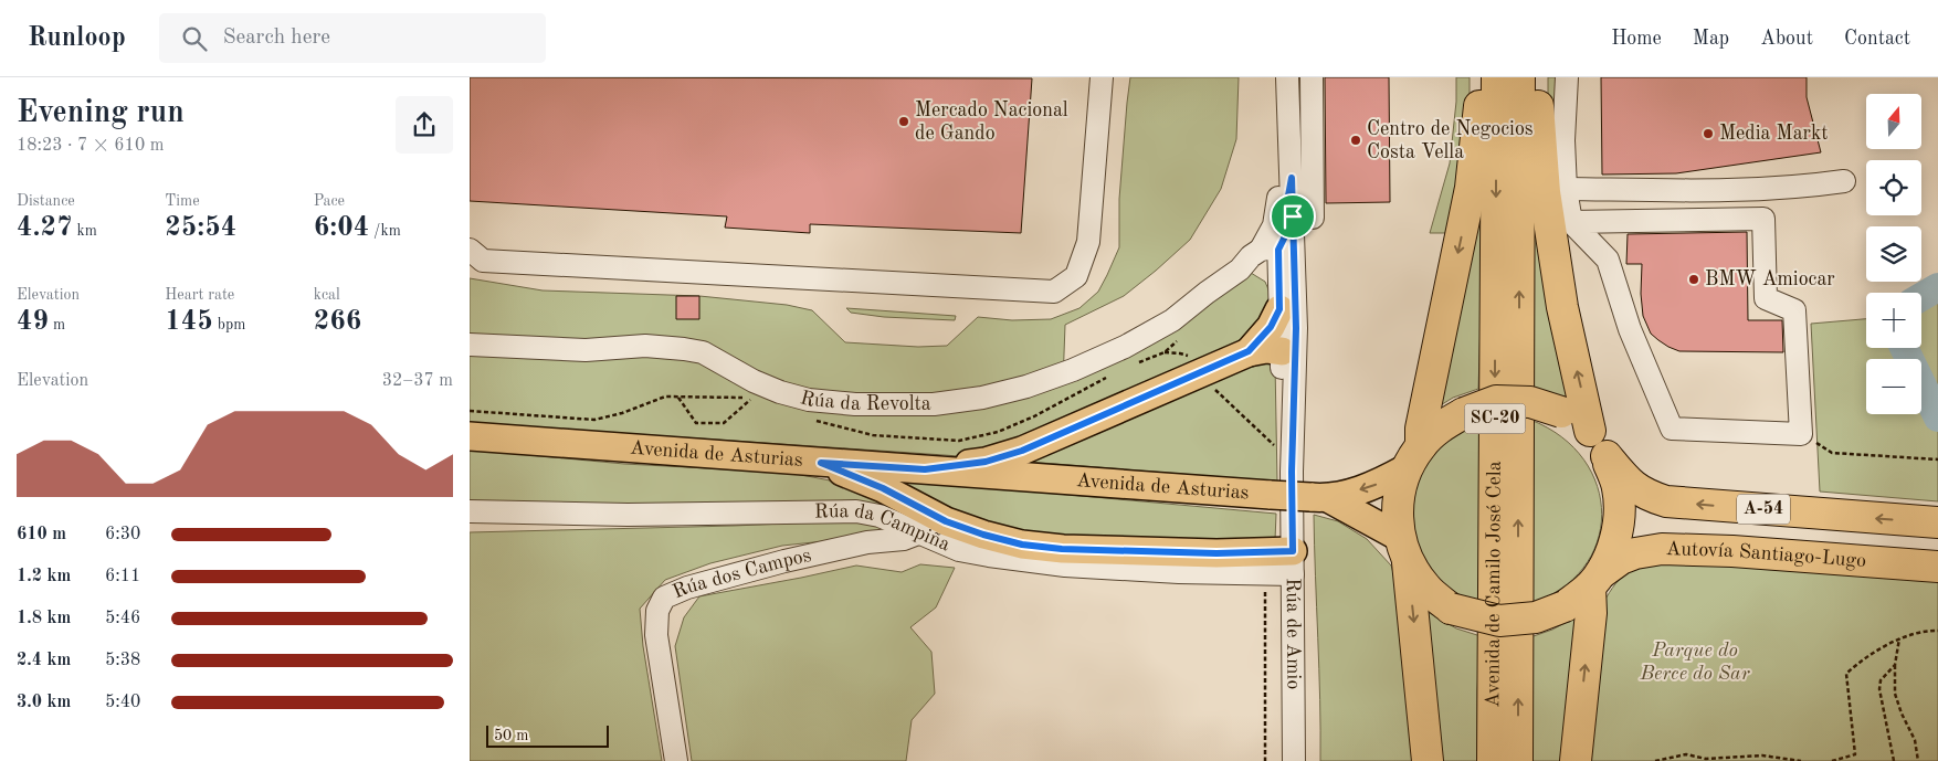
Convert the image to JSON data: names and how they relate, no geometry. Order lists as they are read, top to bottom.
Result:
{
  "streets": {
    "highway": [
      "SC-20",
      "A-54",
      "Autovía Santiago-Lugo",
      "Avenida de Camilo José Cela"
    ],
    "main road": ["Avenida de Asturias"],
    "street": [
      "Rúa da Revolta",
      "Rúa da Campiña",
      "Rúa dos Campos",
      "Rúa de Amio"
    ]
  },
  "crossings": [
    ["Rúa da Revolta", "Rúa de Amio"],
    ["Rúa da Campiña", "Rúa dos Campos"],
    ["Rúa da Campiña", "Rúa de Amio"]
  ],
  "parks": ["Parque do Berce do Sar"],
  "places": [
    "Mercado Nacional de Gando",
    "Media Markt",
    "Centro de Negocios Costa Vella",
    "BMW Amiocar"
  ],
  "scale_bar": "50 m",
  "north": "top",
  "page": {
    "header": "Runloop",
    "search": "Search here",
    "nav": [
      "Home",
      "Map",
      "About",
      "Contact"
    ],
    "heading": ["Evening run", "18:23 · 7 × 610 m"],
    "map_buttons": ["+", "−"],
    "stats": [
      ["Distance", "4.27 km"],
      ["Time", "25:54"],
      ["Pace", "6:04 /km"],
      ["Elevation", "49 m"],
      ["Heart rate", "145 bpm"],
      ["kcal", "266"]
    ],
    "chart": ["Elevation", "32–37 m"],
    "list": [
      {
        "name": "610 m",
        "note": "6:30"
      },
      {
        "name": "1.2 km",
        "note": "6:11"
      },
      {
        "name": "1.8 km",
        "note": "5:46"
      },
      {
        "name": "2.4 km",
        "note": "5:38"
      },
      {
        "name": "3.0 km",
        "note": "5:40"
      }
    ],
    "scale": "50 m"
  }
}
